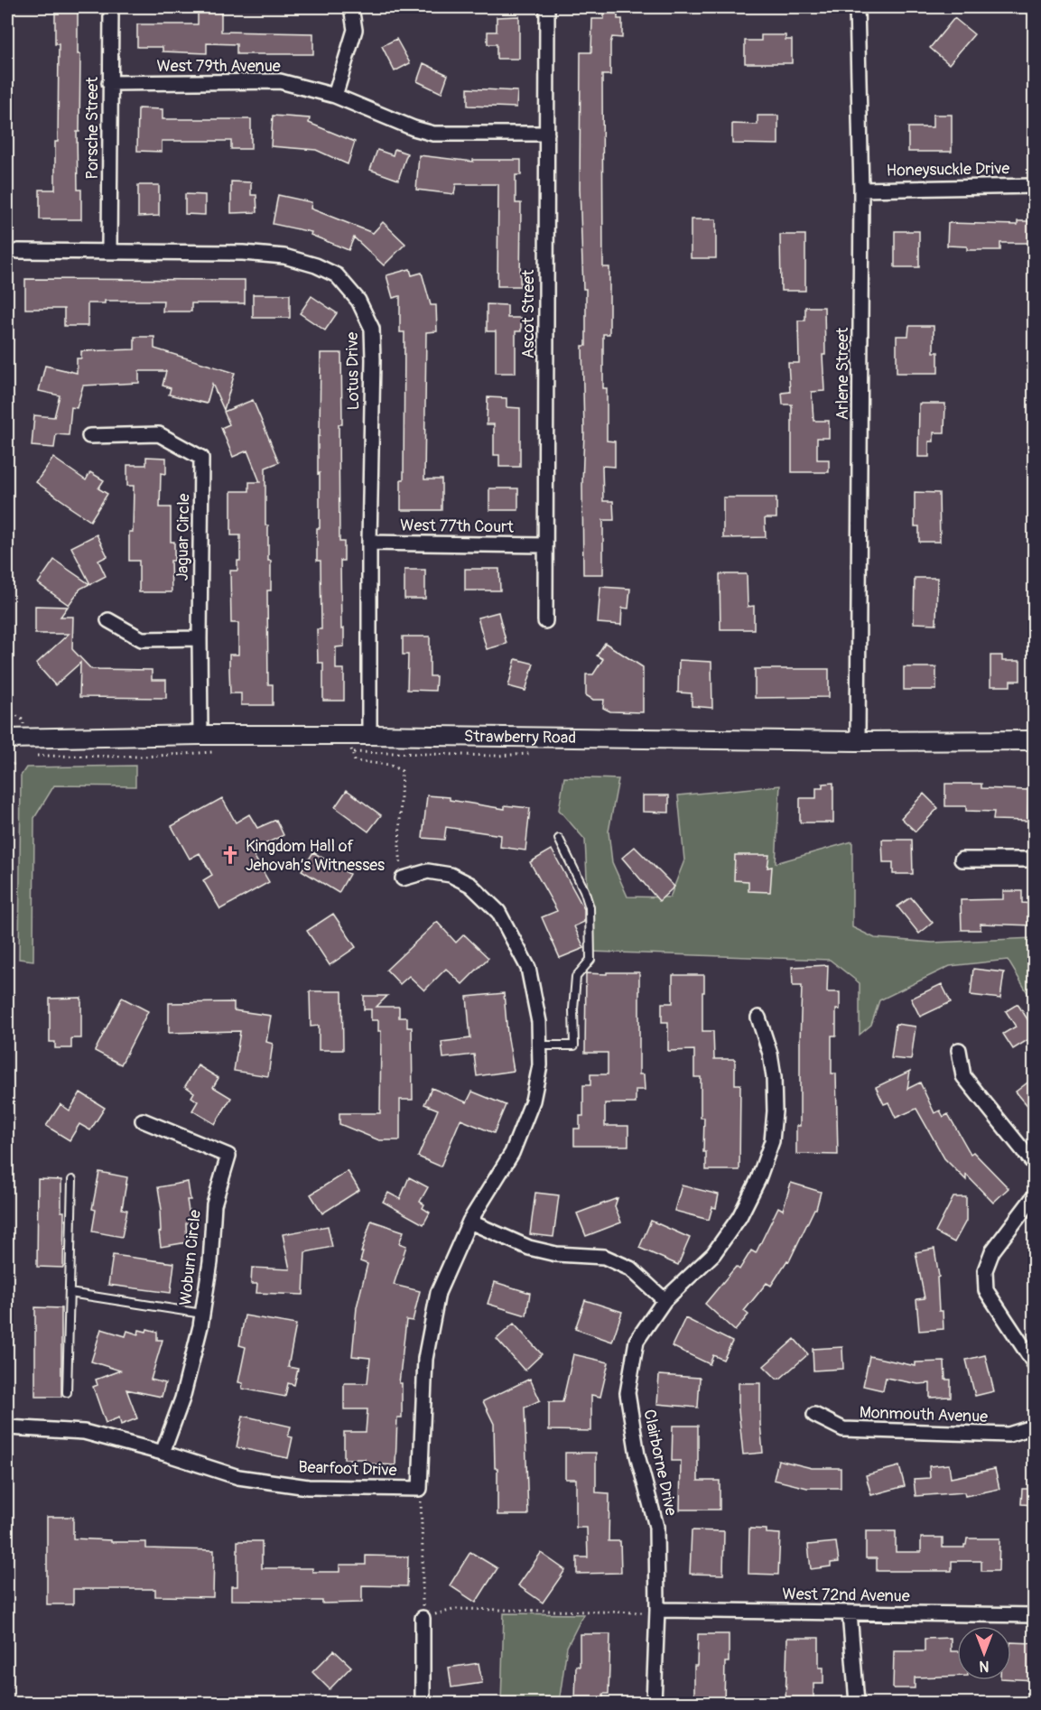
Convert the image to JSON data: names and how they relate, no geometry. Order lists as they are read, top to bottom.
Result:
{
  "streets": {
    "street": [
      "West 79th Avenue",
      "Porsche Street",
      "Honeysuckle Drive",
      "Ascot Street",
      "Lotus Drive",
      "Arlene Street",
      "West 77th Court",
      "Jaguar Circle",
      "Strawberry Road",
      "Woburn Circle",
      "Monmouth Avenue",
      "Clairborne Drive",
      "Bearfoot Drive",
      "West 72nd Avenue"
    ]
  },
  "crossings": [
    ["West 79th Avenue", "Porsche Street"],
    ["West 79th Avenue", "Ascot Street"],
    ["Porsche Street", "Lotus Drive"],
    ["Honeysuckle Drive", "Arlene Street"],
    ["Ascot Street", "West 77th Court"],
    ["Lotus Drive", "West 77th Court"],
    ["Lotus Drive", "Strawberry Road"],
    ["Arlene Street", "Strawberry Road"],
    ["Jaguar Circle", "Strawberry Road"],
    ["Woburn Circle", "Bearfoot Drive"],
    ["Clairborne Drive", "West 72nd Avenue"]
  ],
  "places": {
    "church": ["Kingdom Hall of Jehovah’s Witnesses"]
  },
  "north": "bottom"
}
